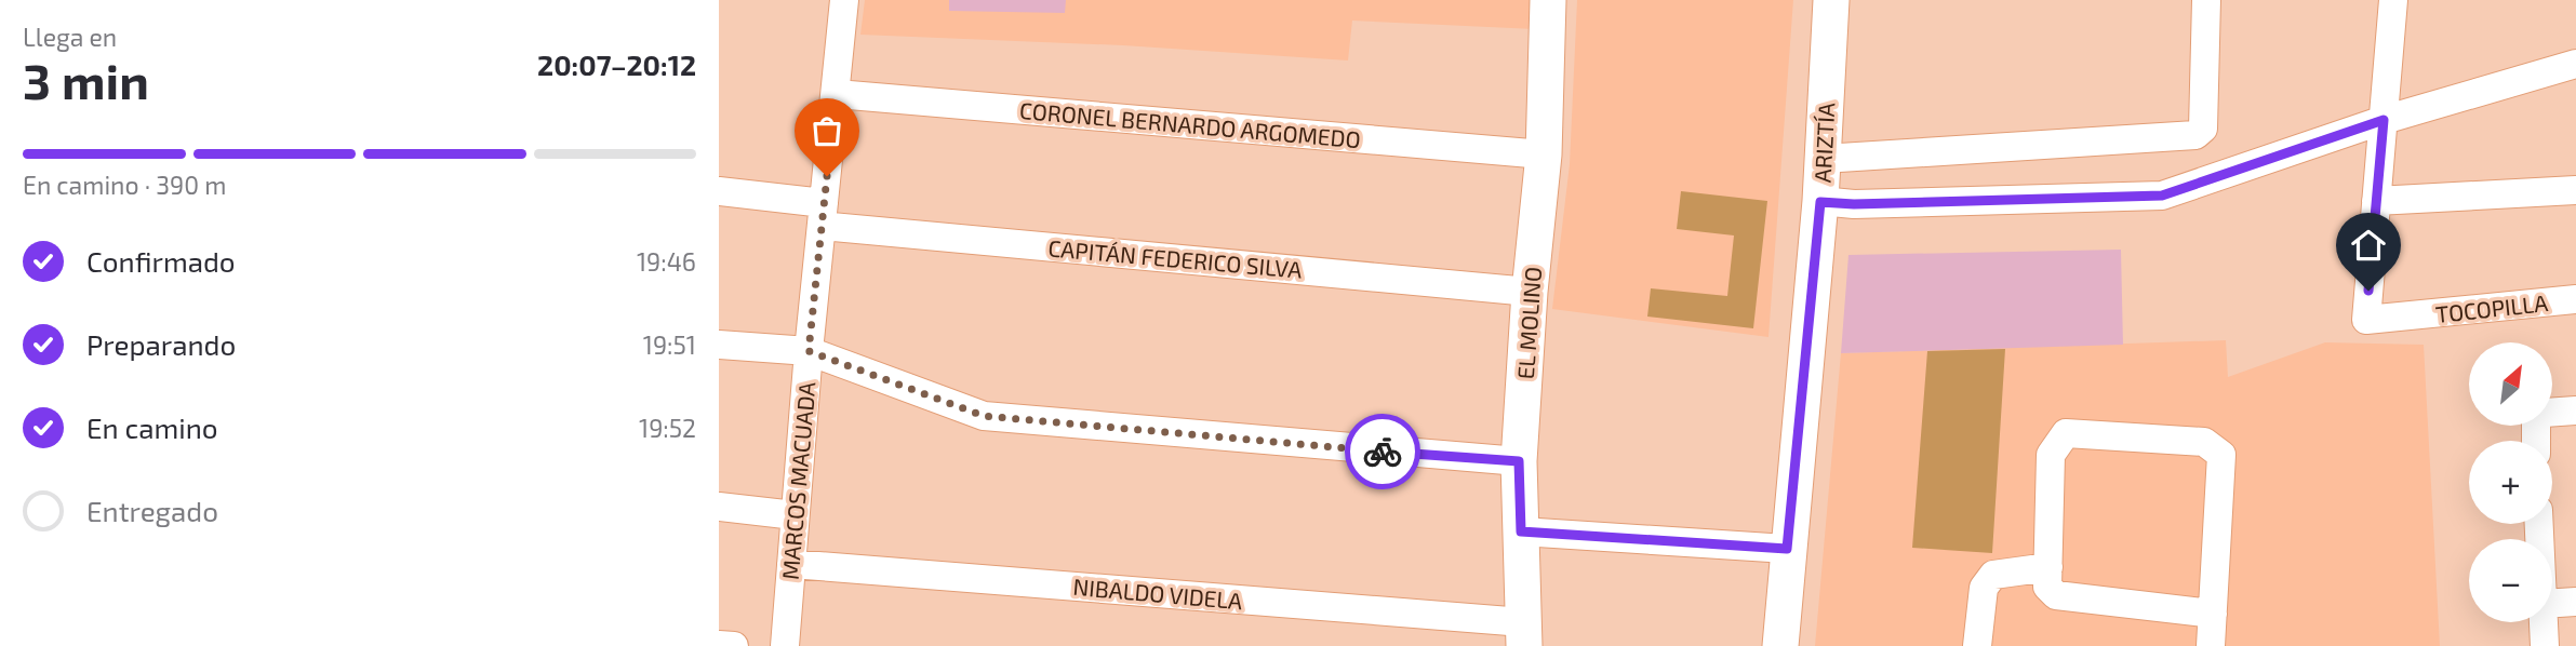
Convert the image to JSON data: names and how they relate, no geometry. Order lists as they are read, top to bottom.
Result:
{
  "streets": {
    "main road": ["ARIZTÍA", "EL MOLINO"],
    "street": [
      "CORONEL BERNARDO ARGOMEDO",
      "CAPITÁN FEDERICO SILVA",
      "TOCOPILLA",
      "MARCOS MACUADA",
      "NIBALDO VIDELA"
    ]
  },
  "crossings": [
    ["CORONEL BERNARDO ARGOMEDO", "EL MOLINO"],
    ["CORONEL BERNARDO ARGOMEDO", "MARCOS MACUADA"],
    ["CAPITÁN FEDERICO SILVA", "EL MOLINO"],
    ["CAPITÁN FEDERICO SILVA", "MARCOS MACUADA"],
    ["EL MOLINO", "NIBALDO VIDELA"],
    ["MARCOS MACUADA", "NIBALDO VIDELA"]
  ],
  "north": "top right",
  "page": {
    "heading": ["3 min", "Llega en", "20:07–20:12"],
    "bar": "En camino · 390 m",
    "list": [
      ["Confirmado", "19:46"],
      ["Preparando", "19:51"],
      ["En camino", "19:52"],
      "Entregado"
    ],
    "map_buttons": ["+", "−"]
  }
}
